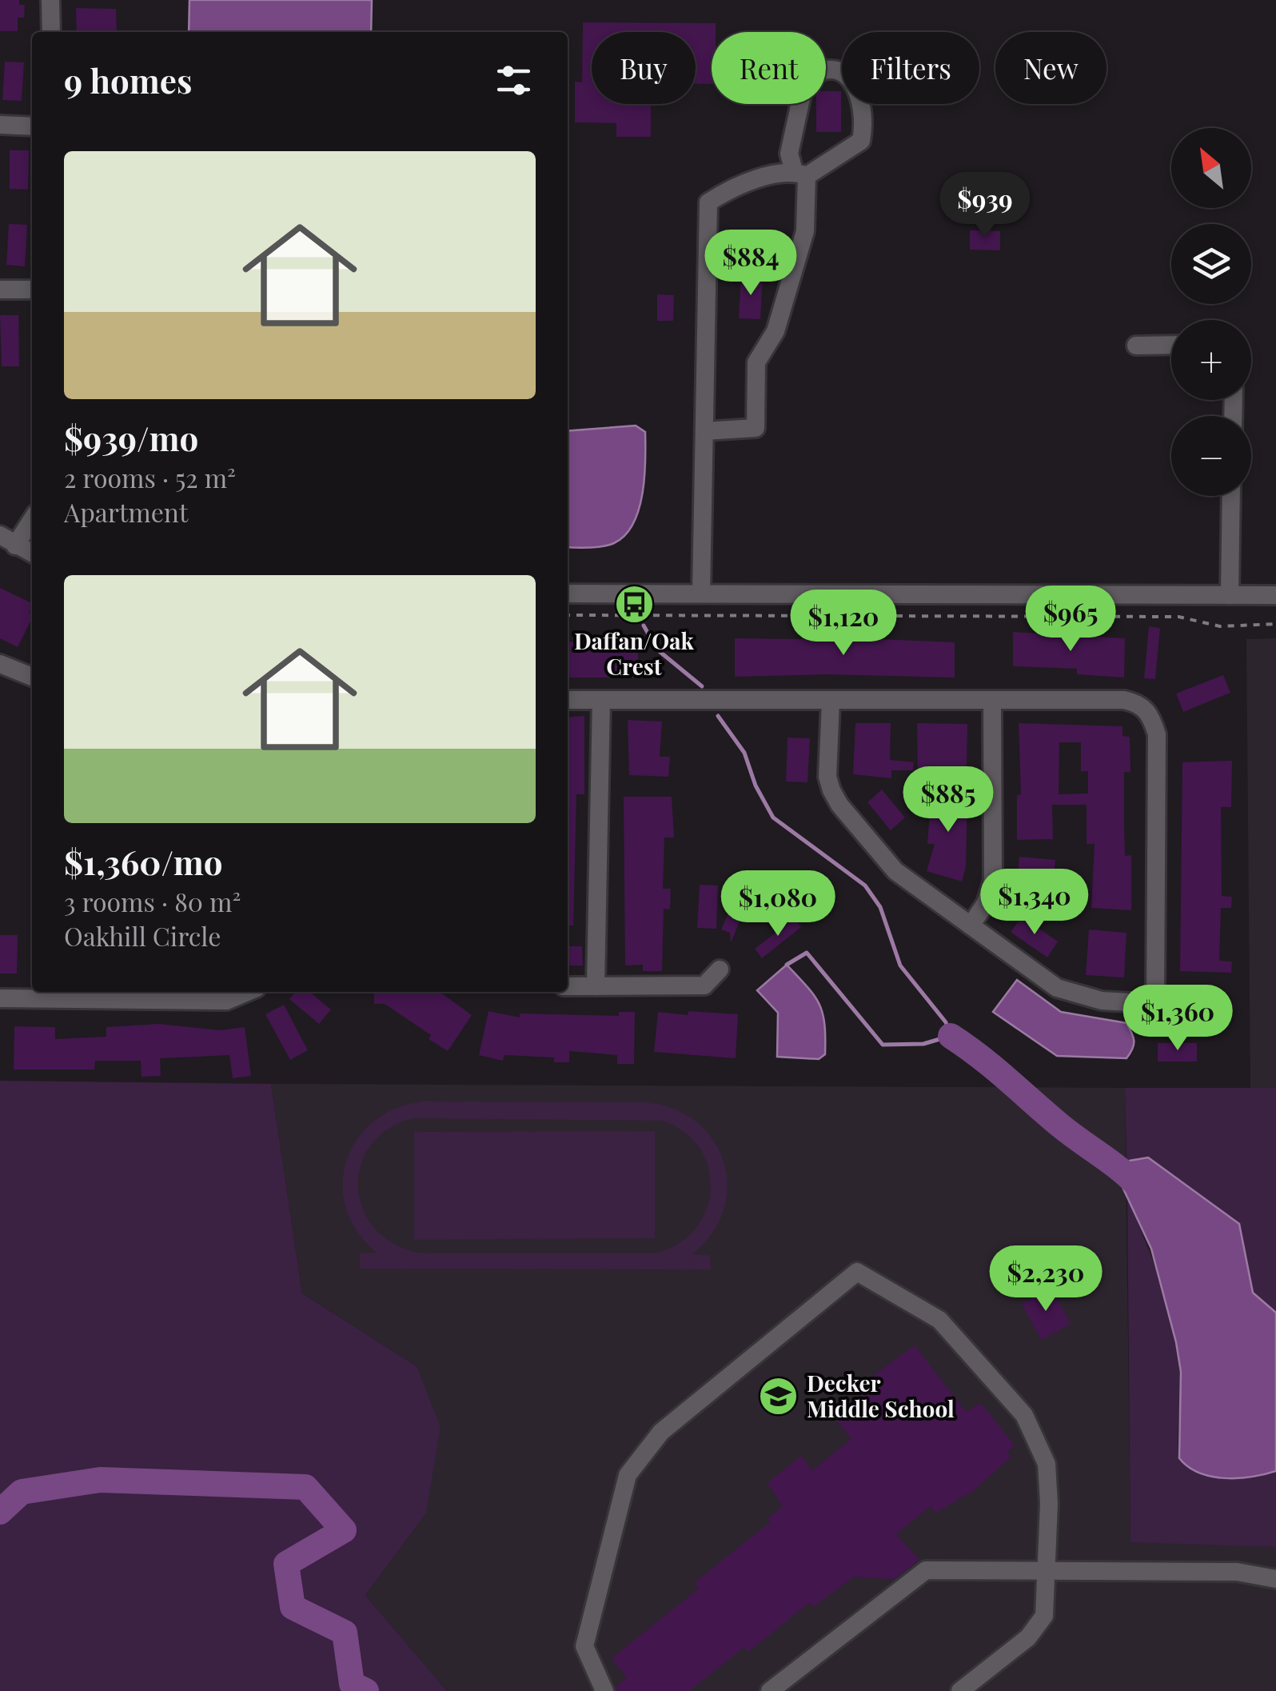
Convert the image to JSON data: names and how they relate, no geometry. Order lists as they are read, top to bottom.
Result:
{
  "places": {
    "bus stop": ["Daffan/Oak Crest"],
    "school or university": ["Decker Middle School"]
  },
  "north": "top left",
  "page": {
    "chip": [
      "Buy",
      "Rent",
      "Filters",
      "New"
    ],
    "heading": "9 homes",
    "map_buttons": ["+", "−"],
    "list": [
      {
        "name": "$939/mo",
        "note": "2 rooms · 52 m² · Apartment"
      },
      {
        "name": "$1,360/mo",
        "note": "3 rooms · 80 m² · Oakhill Circle"
      }
    ],
    "price": [
      "$939",
      "$884",
      "$965",
      "$1,120",
      "$885",
      "$1,340",
      "$1,080",
      "$1,360",
      "$2,230"
    ]
  }
}
